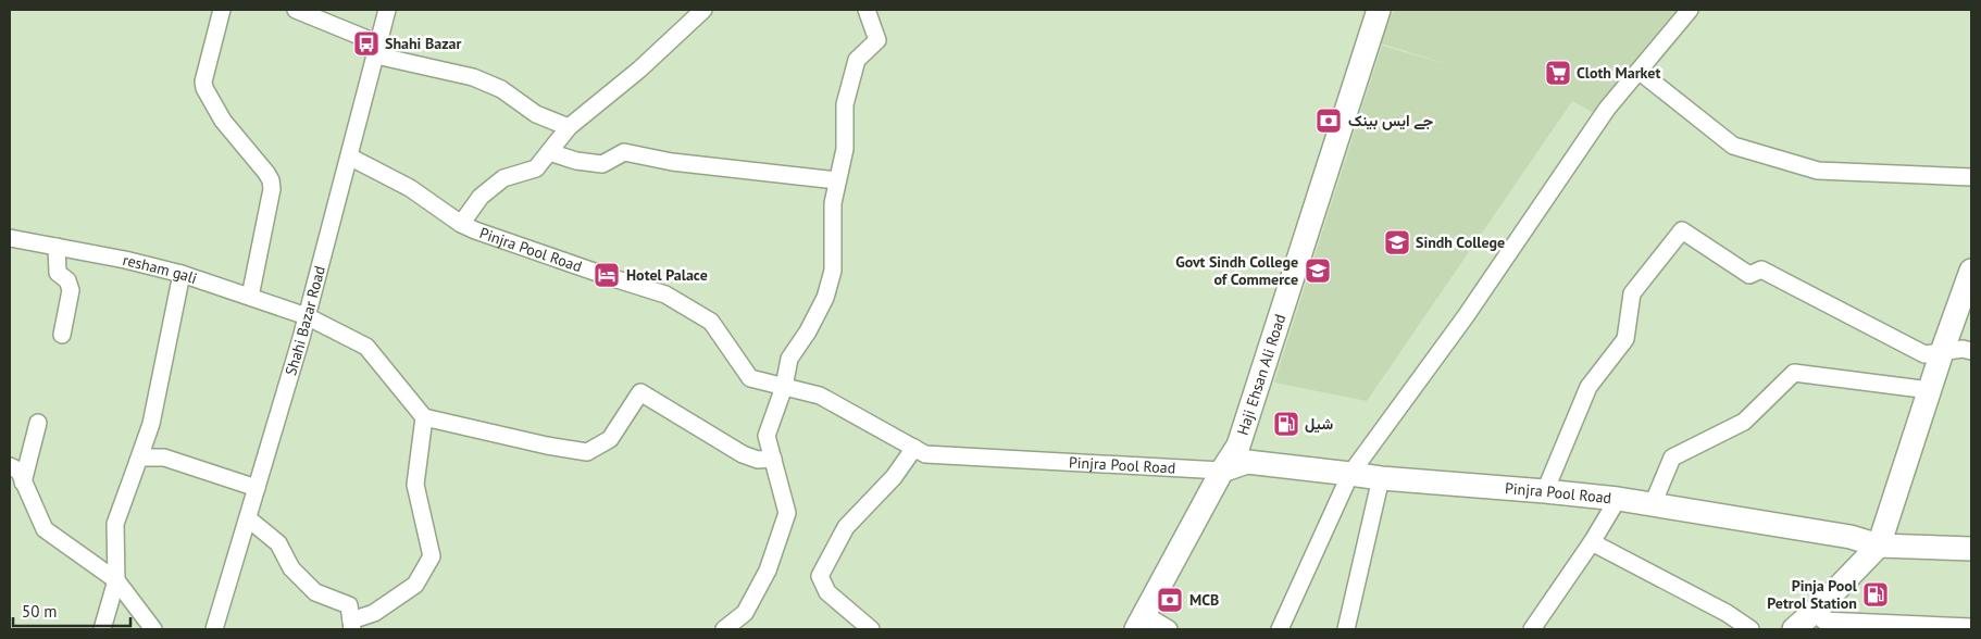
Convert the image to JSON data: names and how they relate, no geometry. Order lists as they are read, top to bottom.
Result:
{
  "streets": {
    "street": [
      "Pinjra Pool Road",
      "resham gali",
      "Shahi Bazar Road",
      "Haji Ehsan Ali Road"
    ]
  },
  "crossings": [
    ["Pinjra Pool Road", "Shahi Bazar Road"],
    ["Pinjra Pool Road", "Haji Ehsan Ali Road"],
    ["resham gali", "Shahi Bazar Road"]
  ],
  "places": {
    "bus stop": ["Shahi Bazar"],
    "supermarket": ["Cloth Market"],
    "bank": ["جے ایس بینک", "MCB"],
    "school or university": ["Sindh College", "Govt Sindh College of Commerce"],
    "hotel": ["Hotel Palace"],
    "fuel station": ["شیل", "Pinja Pool Petrol Station"]
  },
  "scale_bar": "50 m"
}
